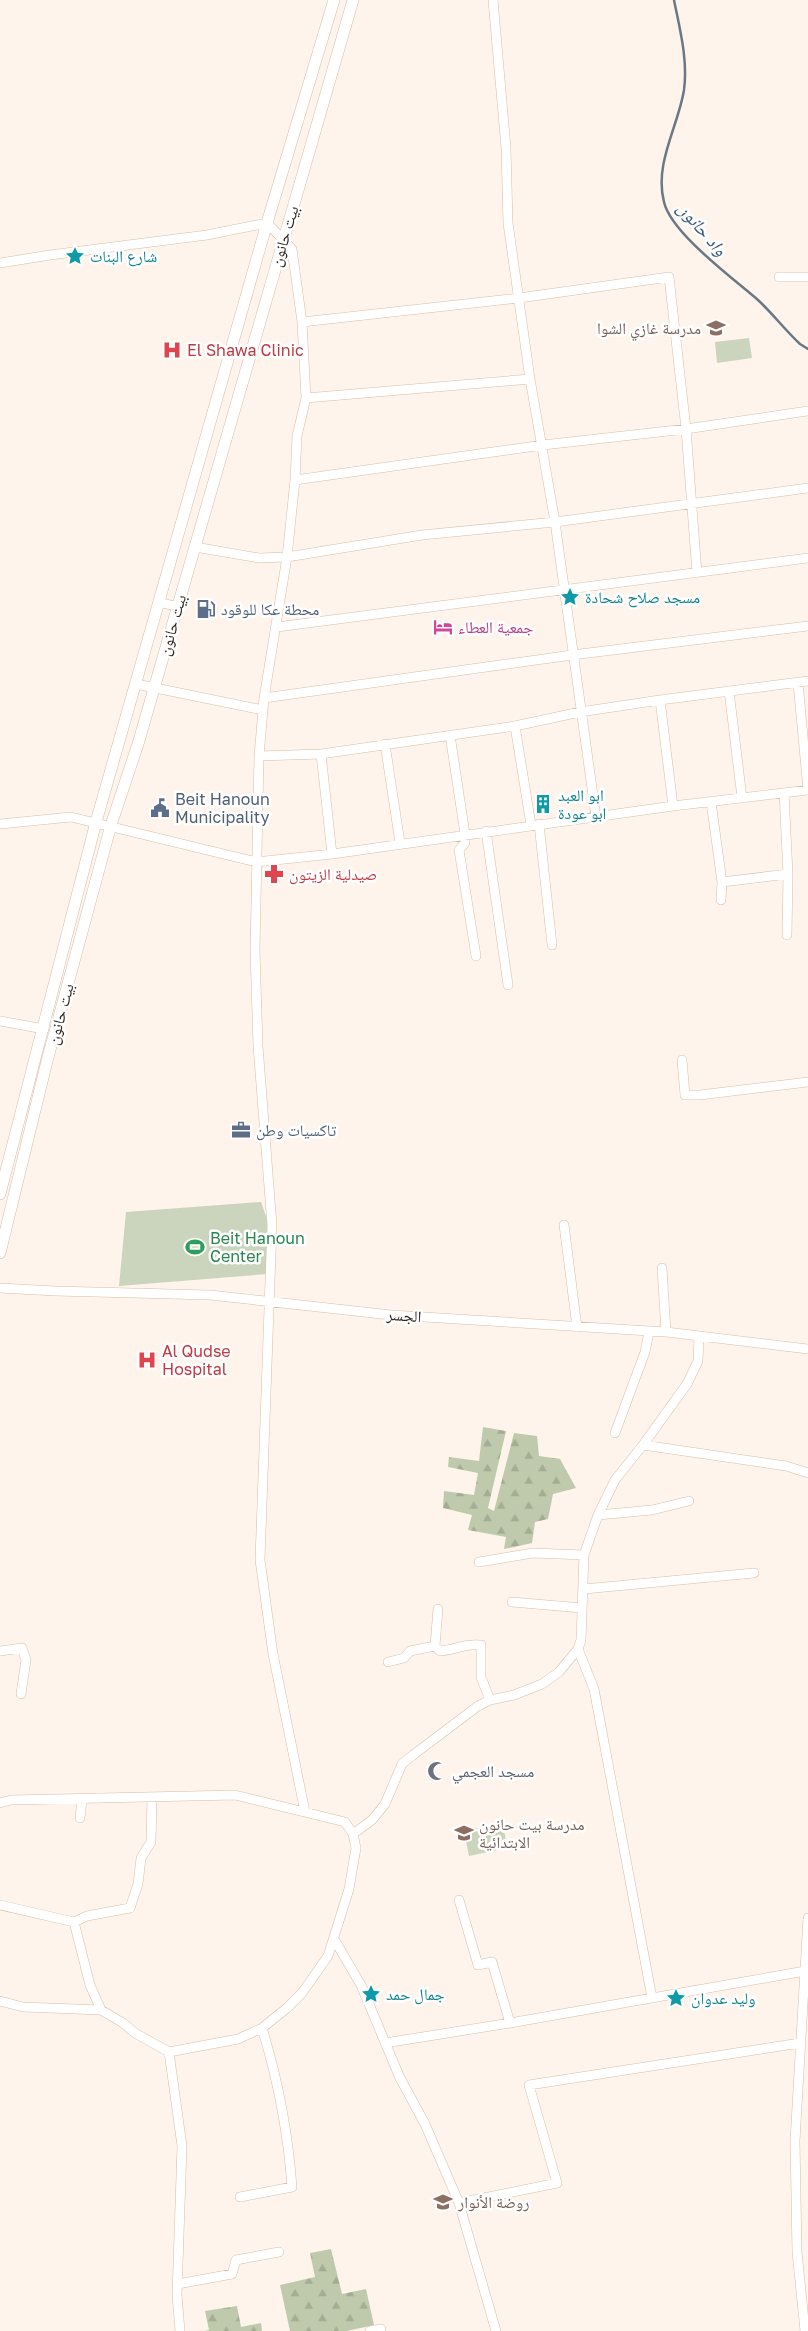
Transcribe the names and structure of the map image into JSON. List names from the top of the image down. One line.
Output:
{"streets":{"main road":["بيت حانون"],"street":["الجسر"]},"water":["واد حانون"],"places":{"place":["شارع البنات","مسجد صلاح شحادة","جمال حمد","وليد عدوان"],"school or university":["مدرسة غازي الشوا","مدرسة بيت حانون الابتدائية","روضة الأنوار"],"hospital":["El Shawa Clinic","Al Qudse Hospital"],"fuel station":["محطة عكا للوقود"],"hotel":["جمعية العطاء"],"building":["ابو العبد ابو عودة"],"public building":["Beit Hanoun Municipality"],"pharmacy":["صيدلية الزيتون"],"office":["تاكسيات وطن"],"sports":["Beit Hanoun Center"],"mosque":["مسجد العجمي"]}}
